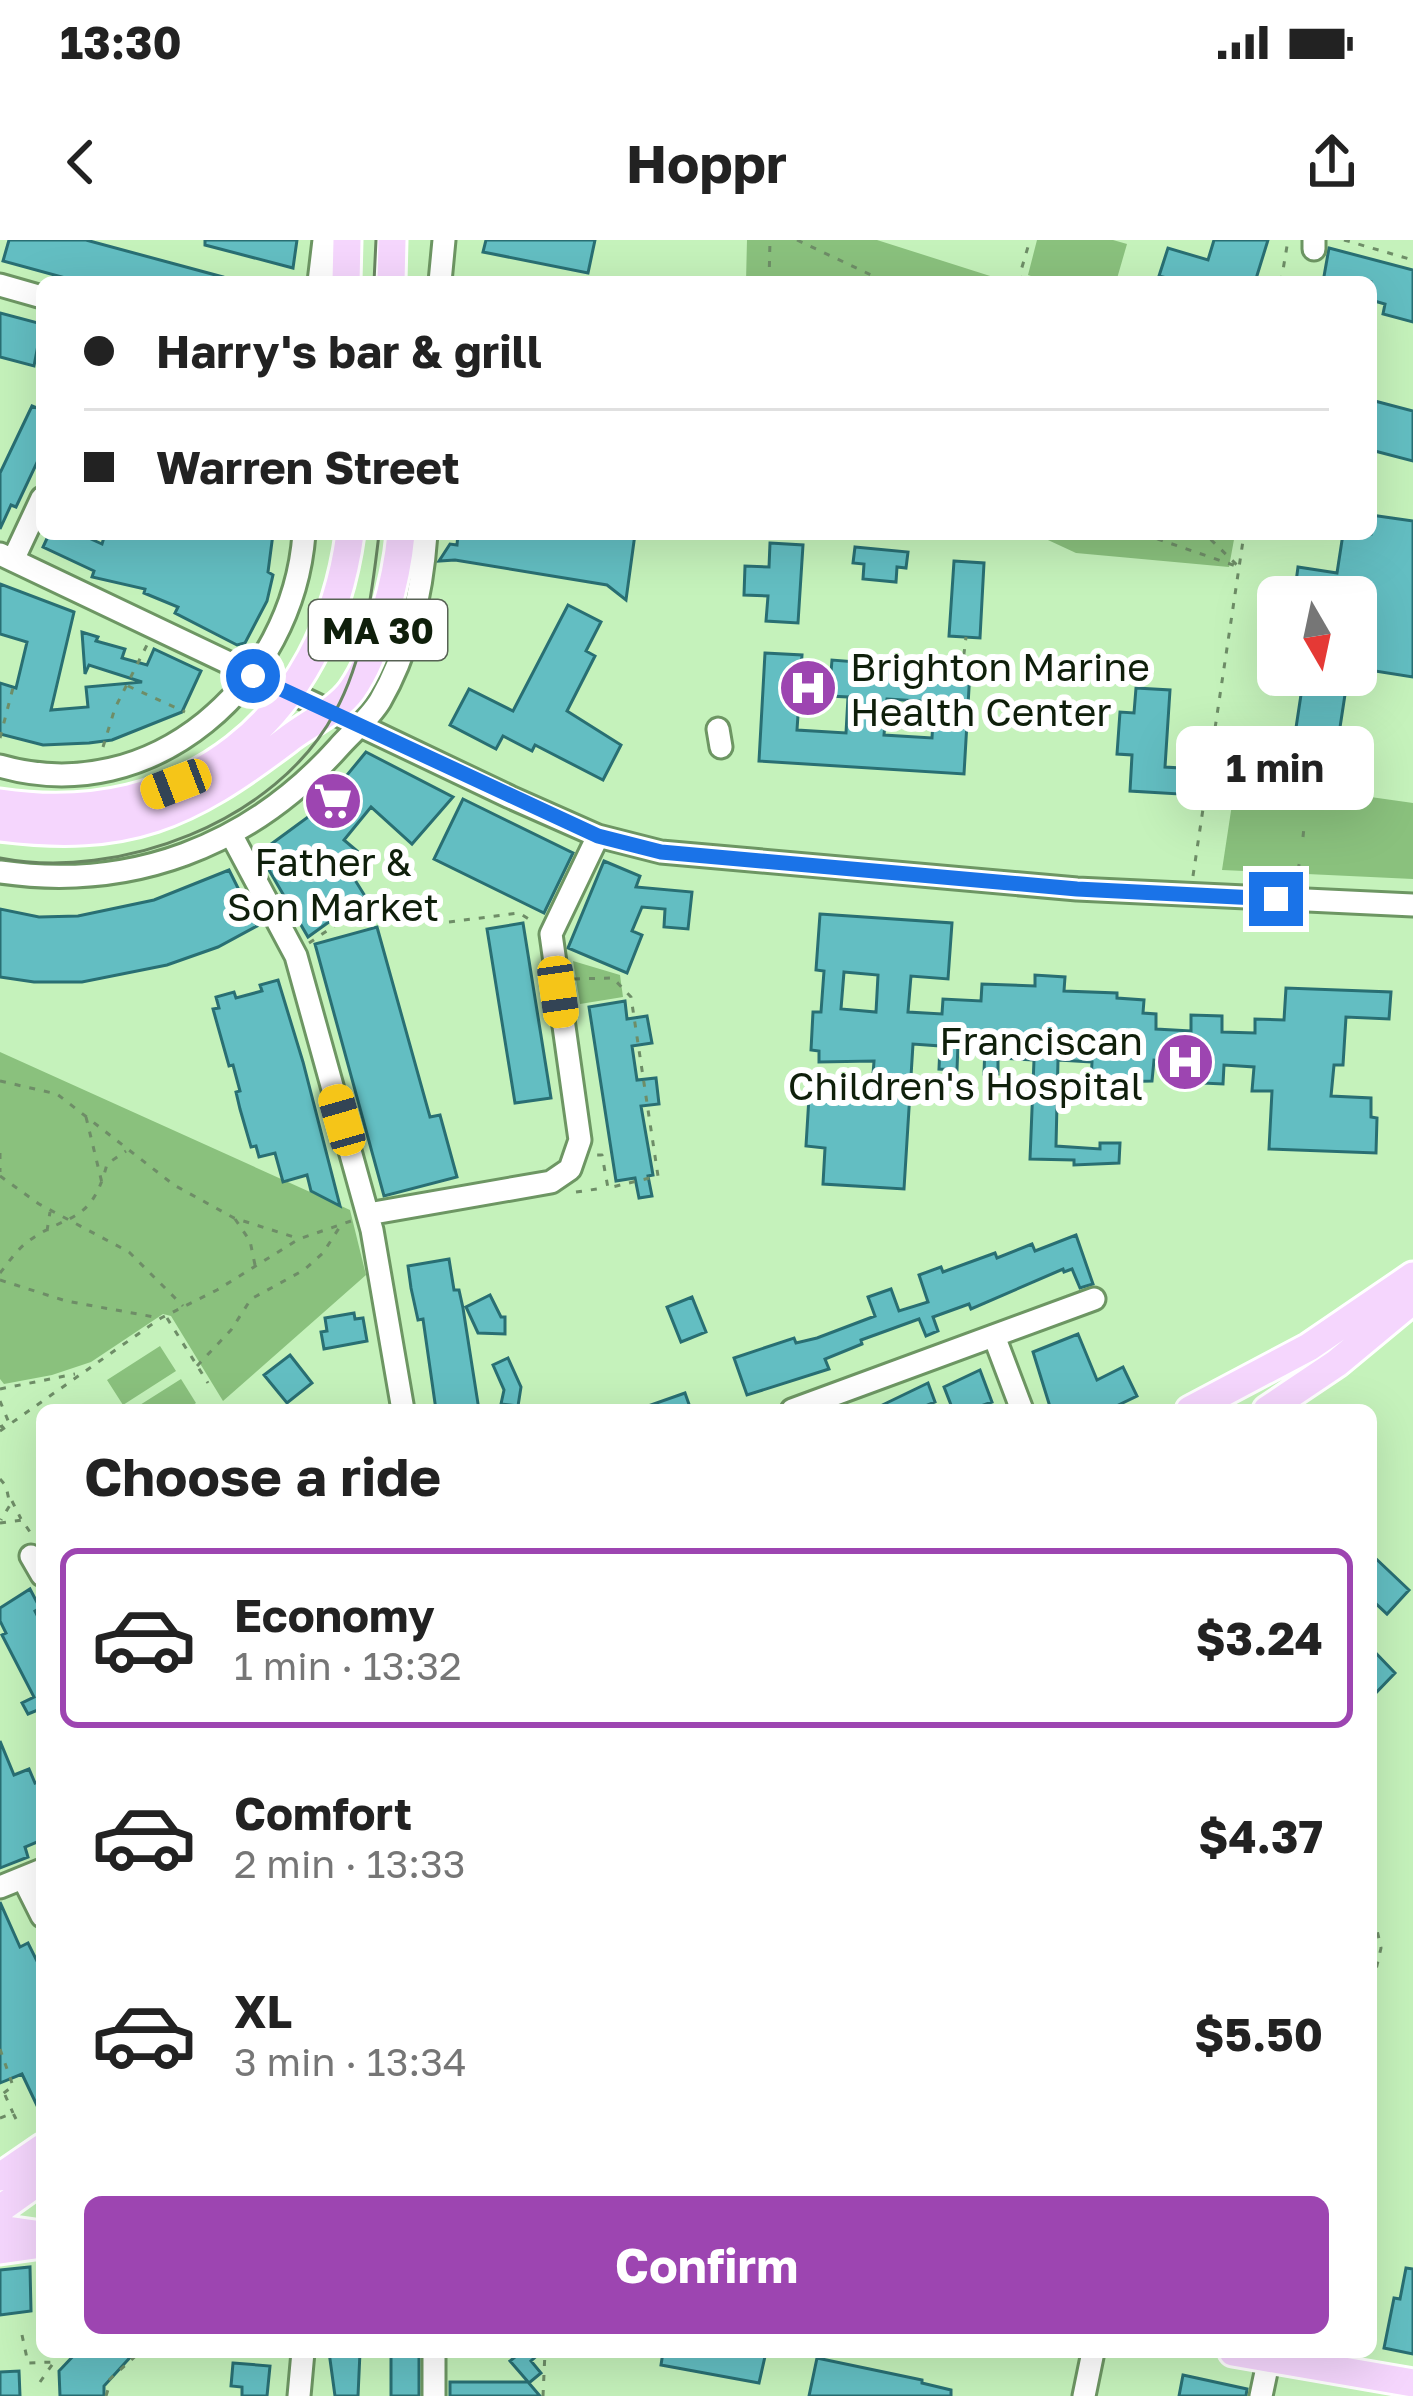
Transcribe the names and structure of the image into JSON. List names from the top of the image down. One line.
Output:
{"streets":{"main road":["MA 30"]},"places":{"hospital":["Brighton Marine Health Center","Franciscan Children's Hospital"],"supermarket":["Father & Son Market"]},"north":"bottom","page":{"status":"13:30","header":"Hoppr","banner":["Harry's bar & grill","Warren Street"],"bubble":"1 min","heading":"Choose a ride","list":[{"name":"Economy","note":"1 min · 13:32","value":"$3.24"},{"name":"Comfort","note":"2 min · 13:33","value":"$4.37"},{"name":"XL","note":"3 min · 13:34","value":"$5.50"}],"buttons":"Confirm"}}
